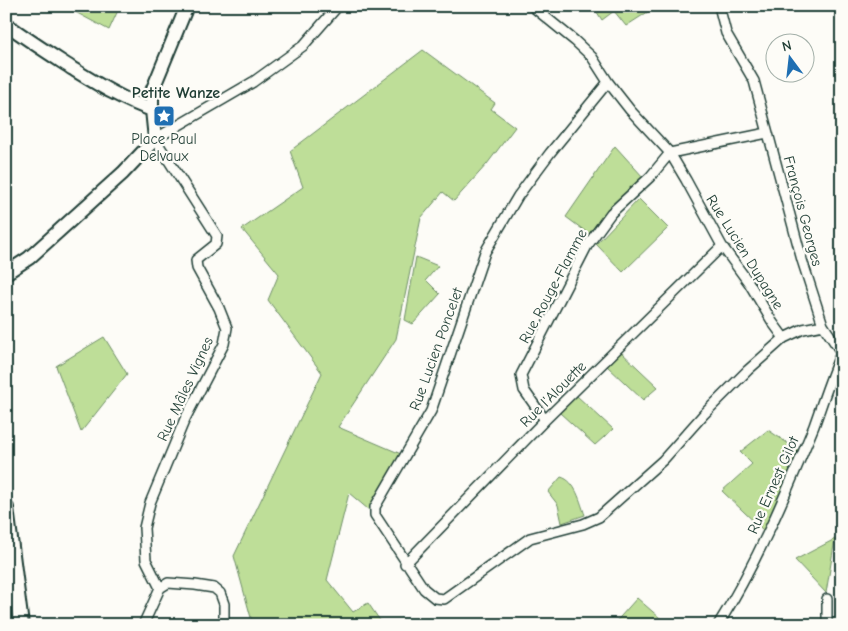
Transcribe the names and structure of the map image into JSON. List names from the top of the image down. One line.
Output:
{"streets":{"street":["François Georges","Rue Lucien Dupagne","Rue Rouge-Flamme","Rue Lucien Poncelet","Rue Mâles Vignes","Rue l'Alouette","Rue Ernest Gilot"]},"crossings":[["François Georges","Rue Lucien Poncelet"],["François Georges","Rue Ernest Gilot"],["Rue Lucien Dupagne","Rue Rouge-Flamme"],["Rue Lucien Dupagne","Rue Lucien Poncelet"],["Rue Lucien Dupagne","Rue l'Alouette"],["Rue Rouge-Flamme","Rue l'Alouette"],["Rue Lucien Poncelet","Rue l'Alouette"]],"districts":["Petite Wanze"],"places":{"place":["Place Paul Delvaux"]},"north":"top"}
